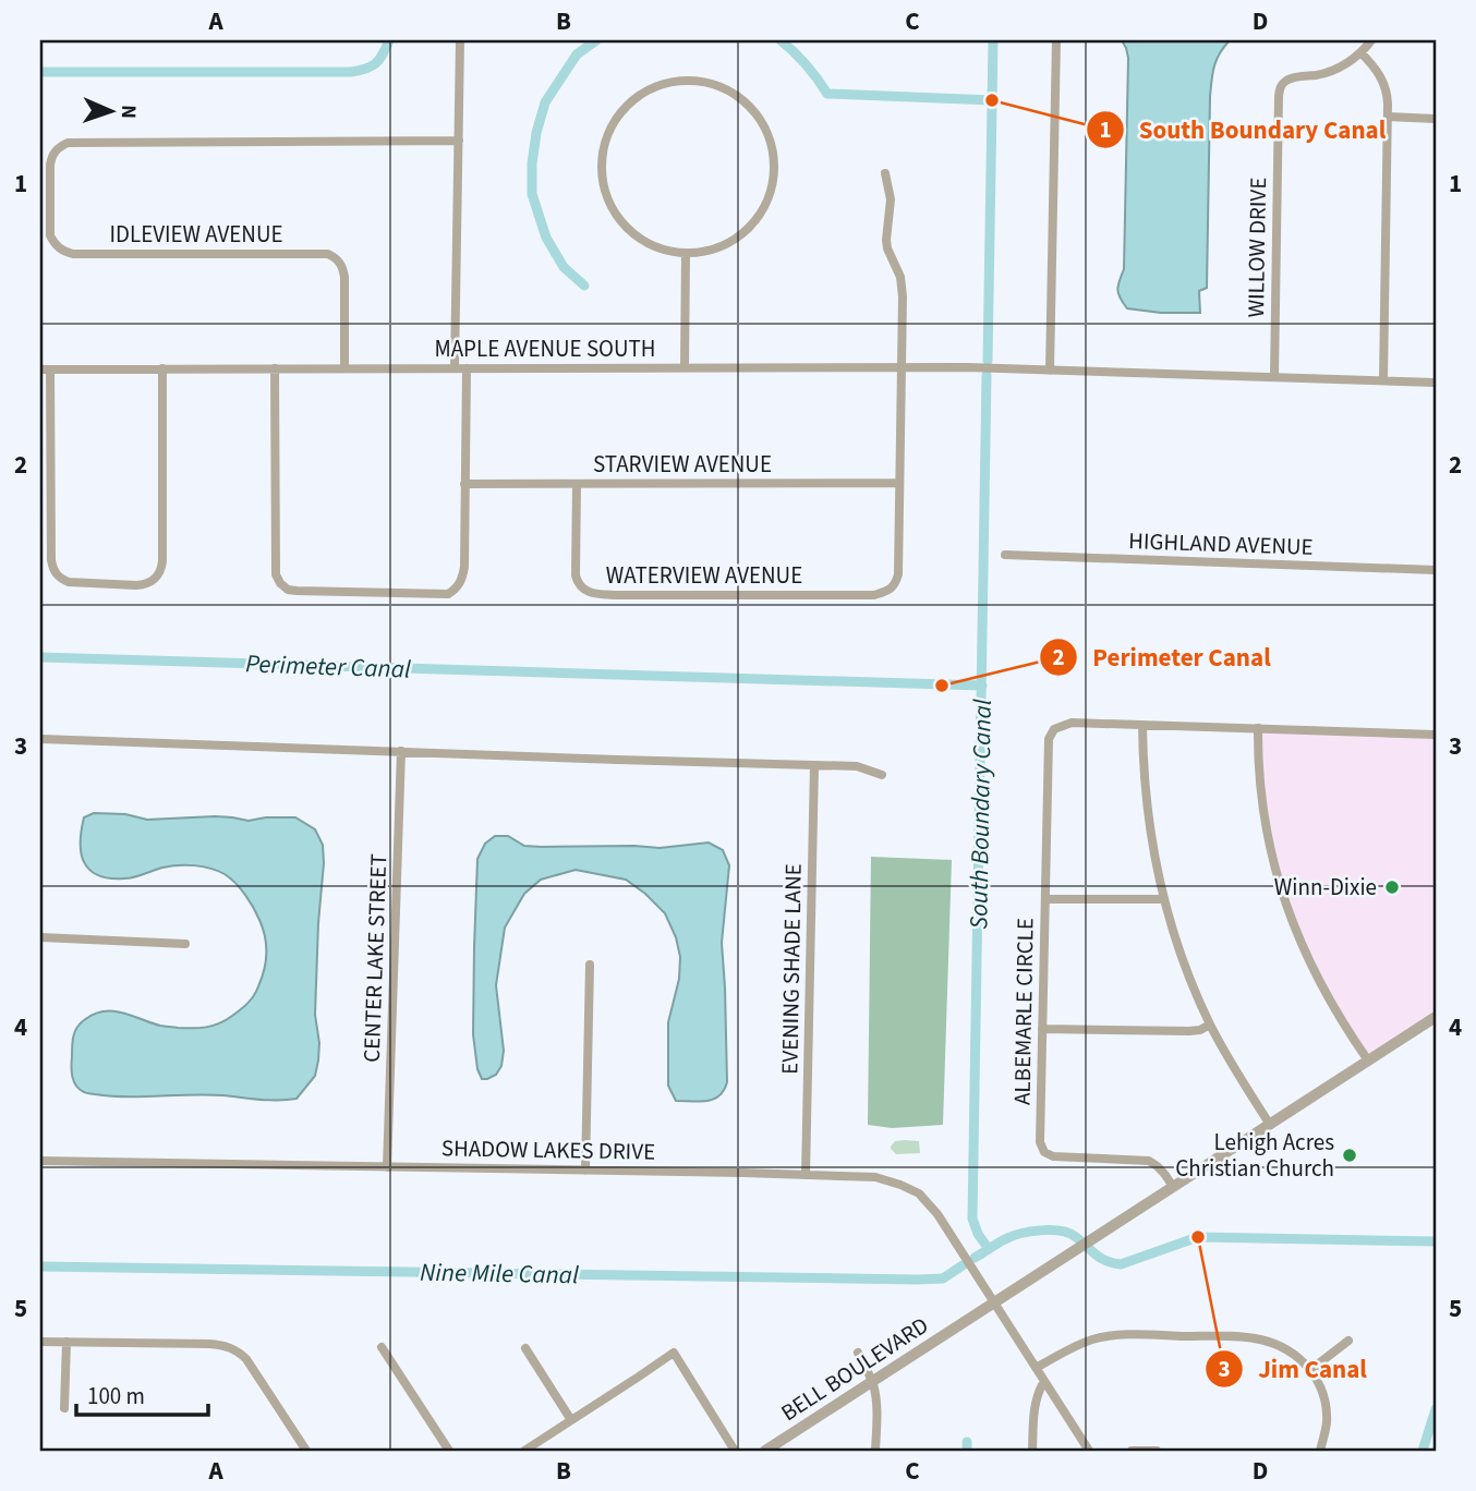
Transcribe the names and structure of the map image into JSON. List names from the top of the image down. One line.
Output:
{"streets":{"street":["IDLEVIEW AVENUE","WILLOW DRIVE","MAPLE AVENUE SOUTH","STARVIEW AVENUE","HIGHLAND AVENUE","WATERVIEW AVENUE","CENTER LAKE STREET","EVENING SHADE LANE","ALBEMARLE CIRCLE","SHADOW LAKES DRIVE","BELL BOULEVARD"]},"crossings":[["IDLEVIEW AVENUE","MAPLE AVENUE SOUTH"],["WILLOW DRIVE","MAPLE AVENUE SOUTH"],["STARVIEW AVENUE","WATERVIEW AVENUE"],["CENTER LAKE STREET","SHADOW LAKES DRIVE"],["EVENING SHADE LANE","SHADOW LAKES DRIVE"],["ALBEMARLE CIRCLE","BELL BOULEVARD"],["SHADOW LAKES DRIVE","BELL BOULEVARD"]],"water":["Perimeter Canal","South Boundary Canal","Nine Mile Canal"],"places":["South Boundary Canal","Perimeter Canal","Winn-Dixie","Lehigh Acres Christian Church","Jim Canal"],"scale_bar":"100 m","north":"right","grid":{"columns":["A","B","C","D"],"rows":["1","2","3","4","5"]}}
